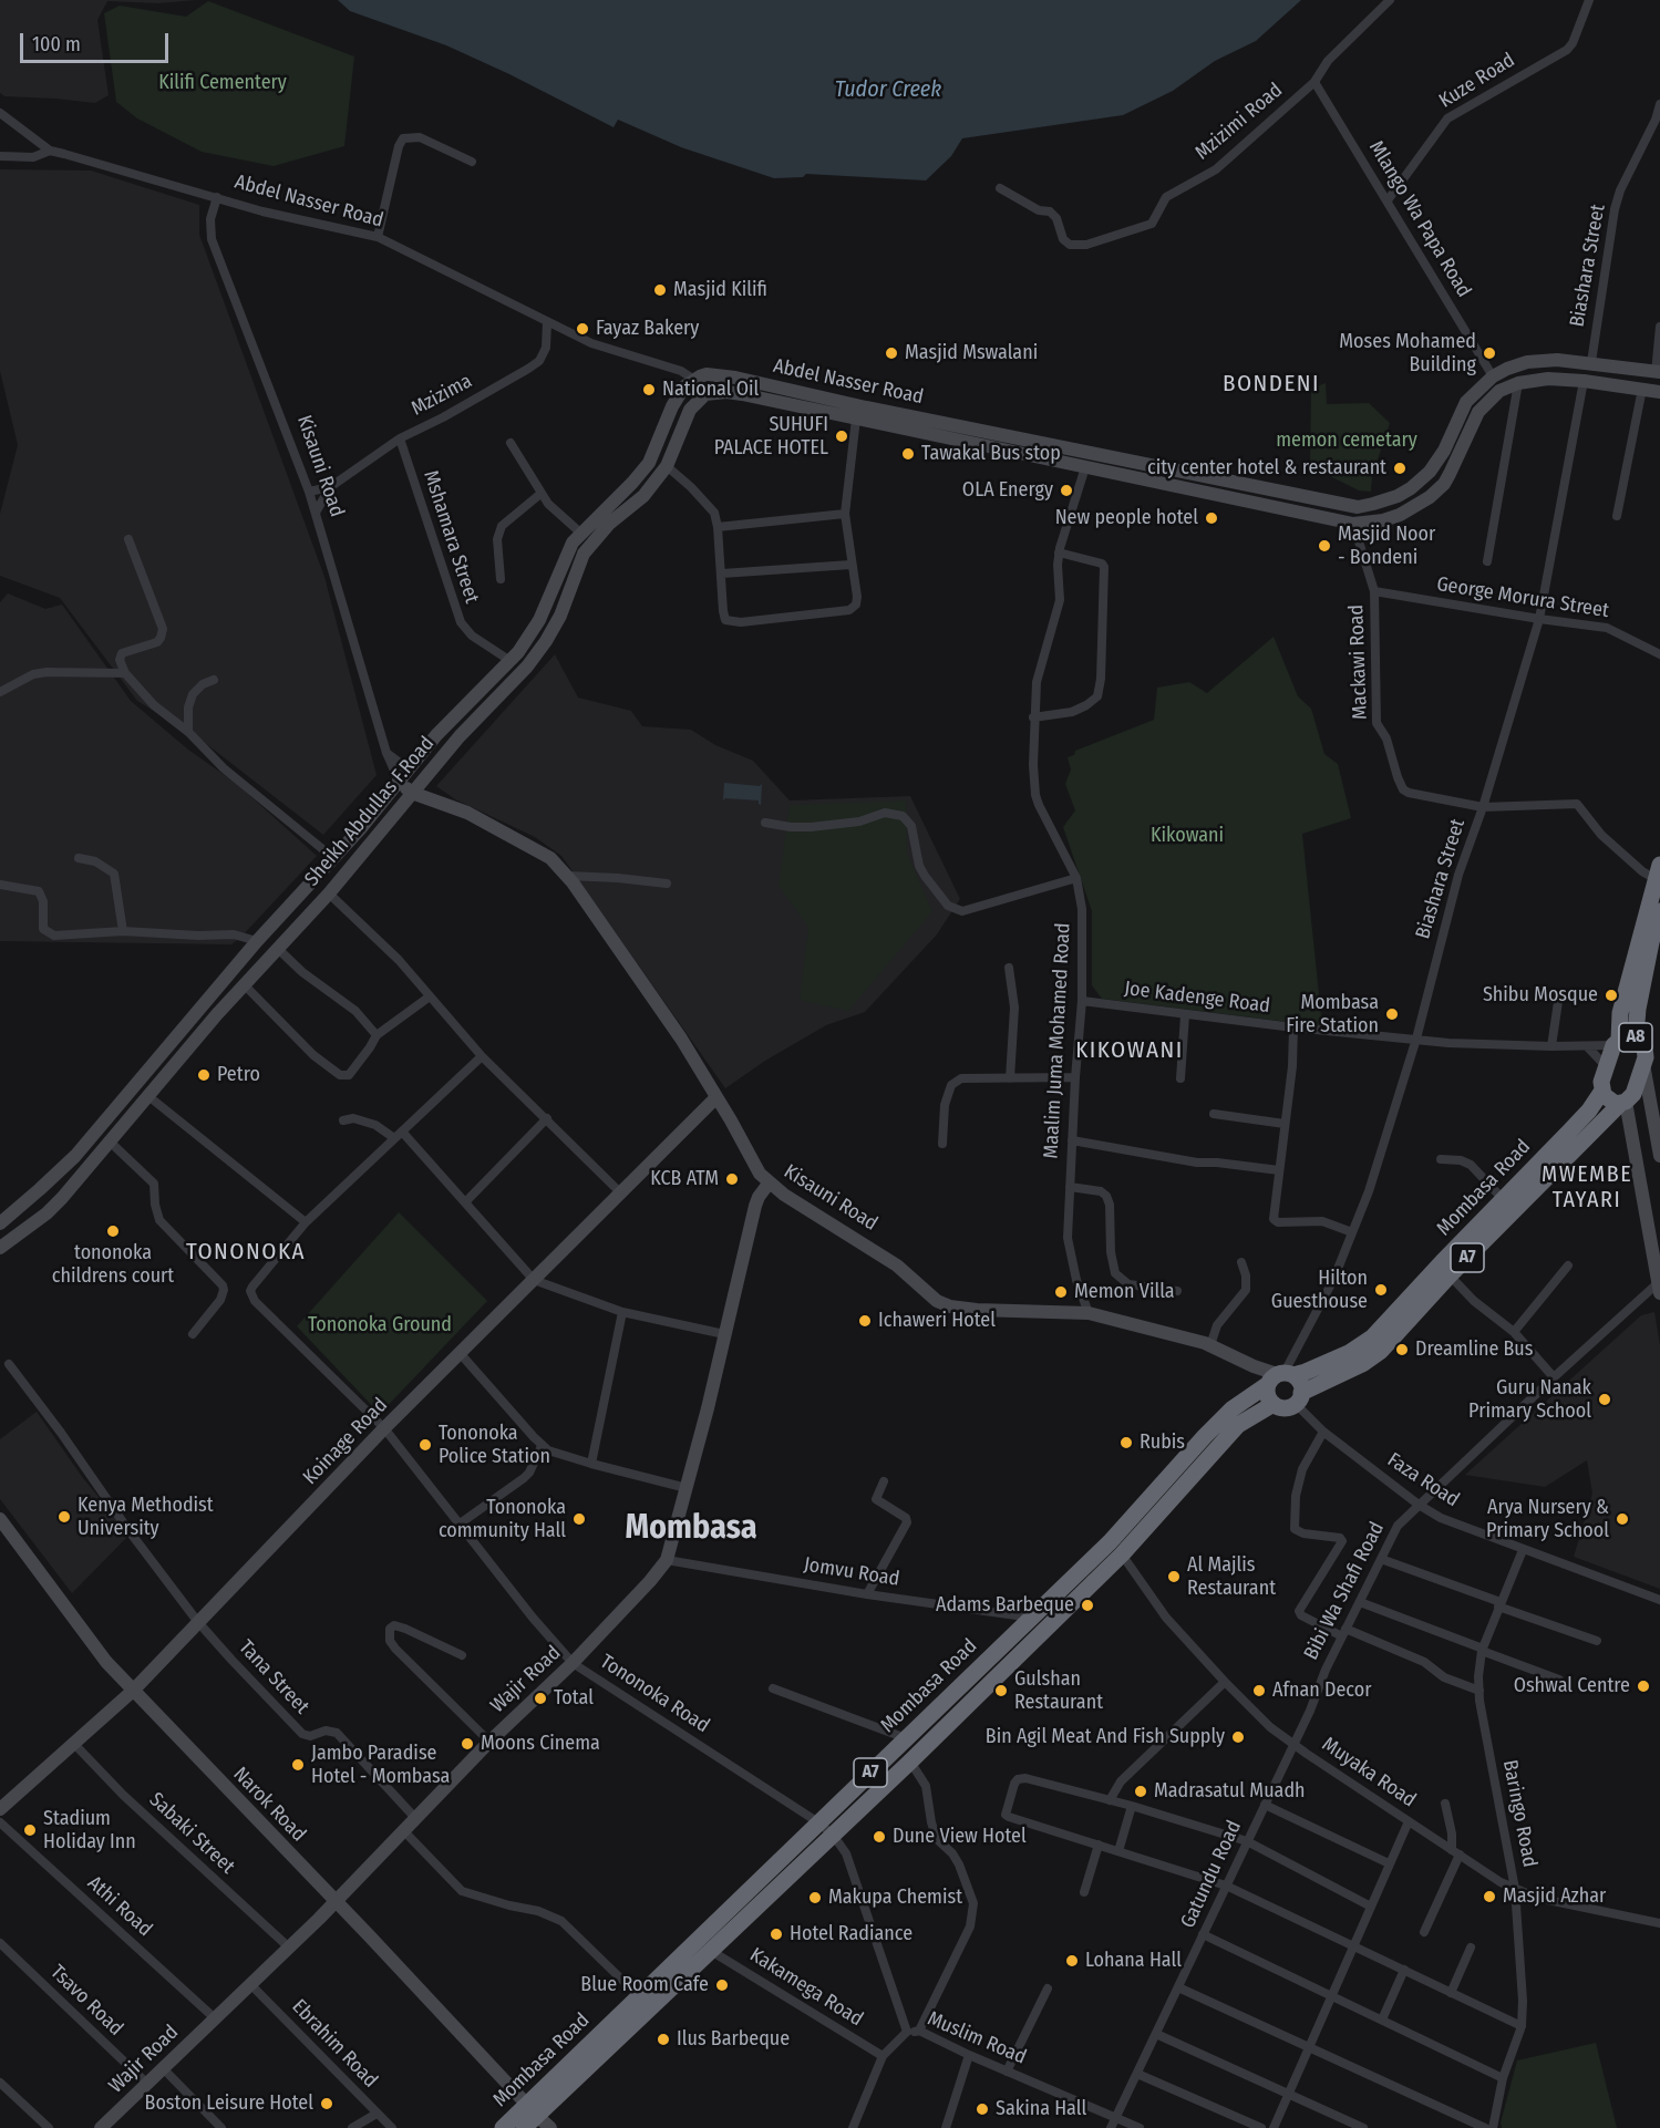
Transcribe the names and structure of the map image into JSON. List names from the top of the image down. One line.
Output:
{"streets":{"highway":["A8","Mombasa Road","A7"],"street":["Kuze Road","Mzizimi Road","Abdel Nasser Road","Mlango Wa Papa Road","Biashara Street","Mzizima","Kisauni Road","Mshamara Street","George Morura Street","Mackawi Road","Sheikh Abdullas F.Road","Joe Kadenge Road","Maalim Juma Mohamed Road","Koinage Road","Faza Road","Jomvu Road","Bibi Wa Shafi Road","Tana Street","Wajir Road","Tononoka Road","Muyaka Road","Narok Road","Baringo Road","Sabaki Street","Gatundu Road","Athi Road","Kakamega Road","Tsavo Road","Muslim Road","Ebrahim Road"]},"crossings":[["Kuze Road","Mlango Wa Papa Road"],["Mzizimi Road","Mlango Wa Papa Road"],["Abdel Nasser Road","Mlango Wa Papa Road"],["Abdel Nasser Road","Biashara Street"],["Abdel Nasser Road","Mzizima"],["Abdel Nasser Road","Kisauni Road"],["Abdel Nasser Road","Mackawi Road"],["Abdel Nasser Road","Sheikh Abdullas F.Road"],["Abdel Nasser Road","Maalim Juma Mohamed Road"],["Biashara Street","Kisauni Road"],["Biashara Street","George Morura Street"],["Biashara Street","Mackawi Road"],["Biashara Street","Joe Kadenge Road"],["Biashara Street","Mombasa Road"],["Biashara Street","A7"],["Biashara Street","Faza Road"],["Mzizima","Mshamara Street"],["Kisauni Road","Sheikh Abdullas F.Road"],["Kisauni Road","Maalim Juma Mohamed Road"],["Kisauni Road","Mombasa Road"],["Kisauni Road","A7"],["Kisauni Road","Koinage Road"],["Kisauni Road","Faza Road"],["Kisauni Road","Wajir Road"],["Mshamara Street","Sheikh Abdullas F.Road"],["George Morura Street","Mackawi Road"],["Joe Kadenge Road","A8"],["Joe Kadenge Road","Maalim Juma Mohamed Road"],["A8","Mombasa Road"],["A8","A7"],["Mombasa Road","A7"],["Mombasa Road","Faza Road"],["Mombasa Road","Jomvu Road"],["Mombasa Road","Tononoka Road"],["Mombasa Road","Muyaka Road"],["Mombasa Road","Narok Road"],["Mombasa Road","Kakamega Road"],["Mombasa Road","Muslim Road"],["A7","Faza Road"],["Koinage Road","Tana Street"],["Koinage Road","Tononoka Road"],["Koinage Road","Narok Road"],["Koinage Road","Sabaki Street"],["Faza Road","Bibi Wa Shafi Road"],["Faza Road","Baringo Road"],["Jomvu Road","Wajir Road"],["Bibi Wa Shafi Road","Muyaka Road"],["Bibi Wa Shafi Road","Gatundu Road"],["Tana Street","Wajir Road"],["Wajir Road","Tononoka Road"],["Wajir Road","Narok Road"],["Wajir Road","Sabaki Street"],["Wajir Road","Athi Road"],["Wajir Road","Tsavo Road"],["Wajir Road","Ebrahim Road"],["Muyaka Road","Baringo Road"],["Muyaka Road","Gatundu Road"],["Gatundu Road","Muslim Road"]],"districts":["BONDENI","KIKOWANI","MWEMBE TAYARI","TONONOKA","Mombasa"],"water":["Tudor Creek"],"parks":["Kilifi Cementery","memon cemetary","Kikowani","Tononoka Ground"],"places":["Masjid Kilifi","Fayaz Bakery","Masjid Mswalani","Moses Mohamed Building","National Oil","SUHUFI PALACE HOTEL","Tawakal Bus stop","city center hotel & restaurant","OLA Energy","New people hotel","Masjid Noor - Bondeni","Shibu Mosque","Mombasa Fire Station","Petro","KCB ATM","tononoka childrens court","Hilton Guesthouse","Memon Villa","Ichaweri Hotel","Dreamline Bus","Guru Nanak Primary School","Rubis","Tononoka Police Station","Kenya Methodist University","Tononoka community Hall","Arya Nursery & Primary School","Al Majlis Restaurant","Adams Barbeque","Oshwal Centre","Gulshan Restaurant","Afnan Decor","Total","Bin Agil Meat And Fish Supply","Moons Cinema","Jambo Paradise Hotel - Mombasa","Madrasatul Muadh","Stadium Holiday Inn","Dune View Hotel","Masjid Azhar","Makupa Chemist","Hotel Radiance","Lohana Hall","Blue Room Cafe","Ilus Barbeque","Boston Leisure Hotel","Sakina Hall"],"scale_bar":"100 m"}
